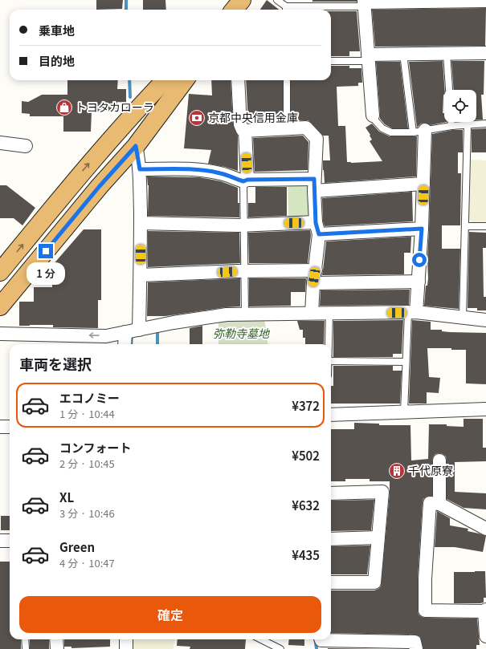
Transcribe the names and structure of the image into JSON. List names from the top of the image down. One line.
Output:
{"parks":["弥勒寺墓地"],"places":{"shop":["トヨタカローラ"],"bank":["京都中央信用金庫"],"building":["千代原寮"]},"page":{"banner":["乗車地","目的地"],"bubble":"1 分","heading":"車両を選択","list":[{"name":"エコノミー","note":"1 分 · 10:44","value":"¥372"},{"name":"コンフォート","note":"2 分 · 10:45","value":"¥502"},{"name":"XL","note":"3 分 · 10:46","value":"¥632"},{"name":"Green","note":"4 分 · 10:47","value":"¥435"}],"buttons":"確定"}}
